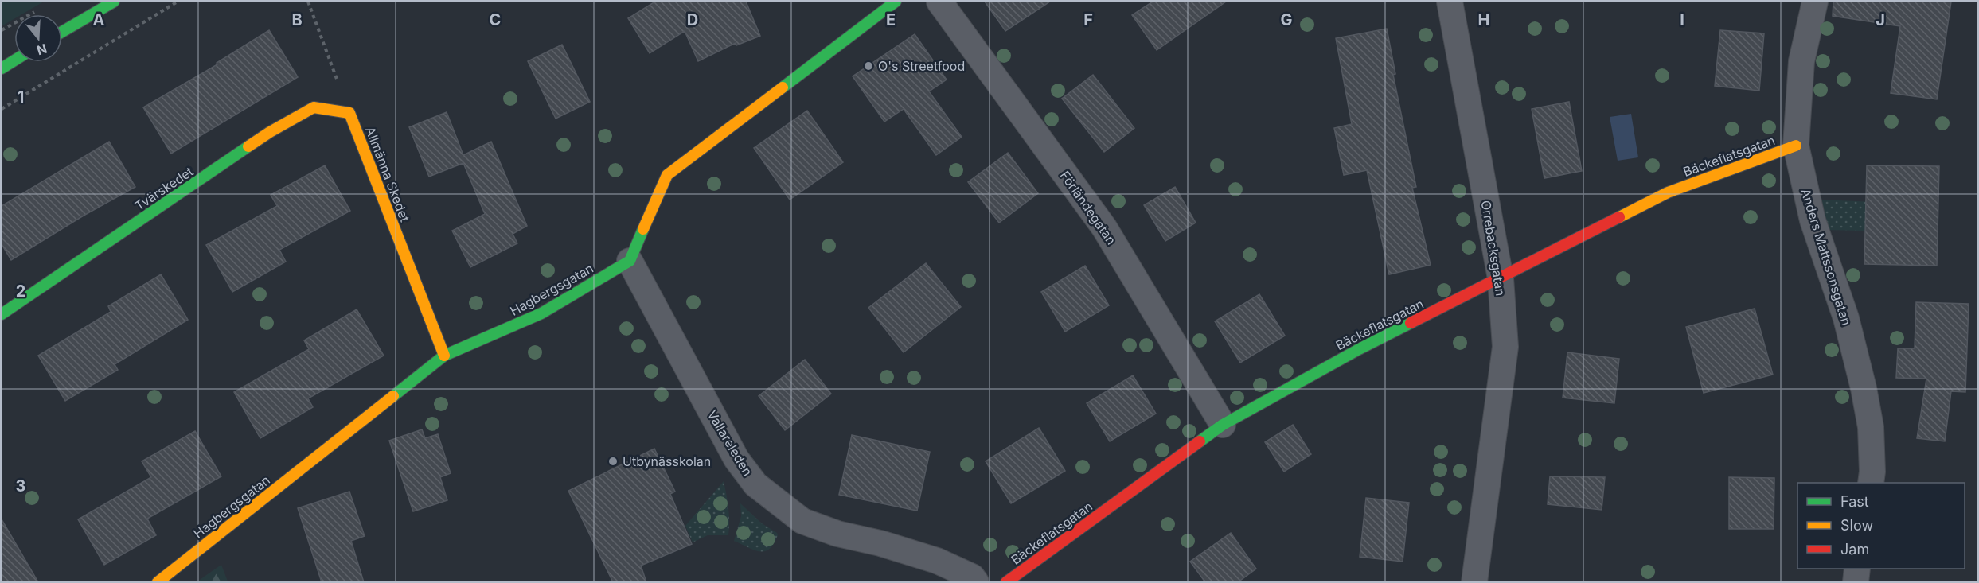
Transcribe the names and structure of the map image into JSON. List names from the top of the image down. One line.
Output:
{"streets":{"street":["Bäckeflatsgatan","Allmänna Skedet","Tvärskedet","Förländegatan","Orrebacksgatan","Anders Mattssonsgatan","Hagbergsgatan","Vallareleden"]},"crossings":[["Bäckeflatsgatan","Förländegatan"],["Bäckeflatsgatan","Orrebacksgatan"],["Bäckeflatsgatan","Anders Mattssonsgatan"],["Allmänna Skedet","Tvärskedet"],["Allmänna Skedet","Hagbergsgatan"],["Hagbergsgatan","Vallareleden"]],"places":["O's Streetfood","Utbynässkolan"],"legend":["Fast","Slow","Jam"],"north":"bottom","grid":{"columns":["A","B","C","D","E","F","G","H","I","J"],"rows":["1","2","3"]}}
